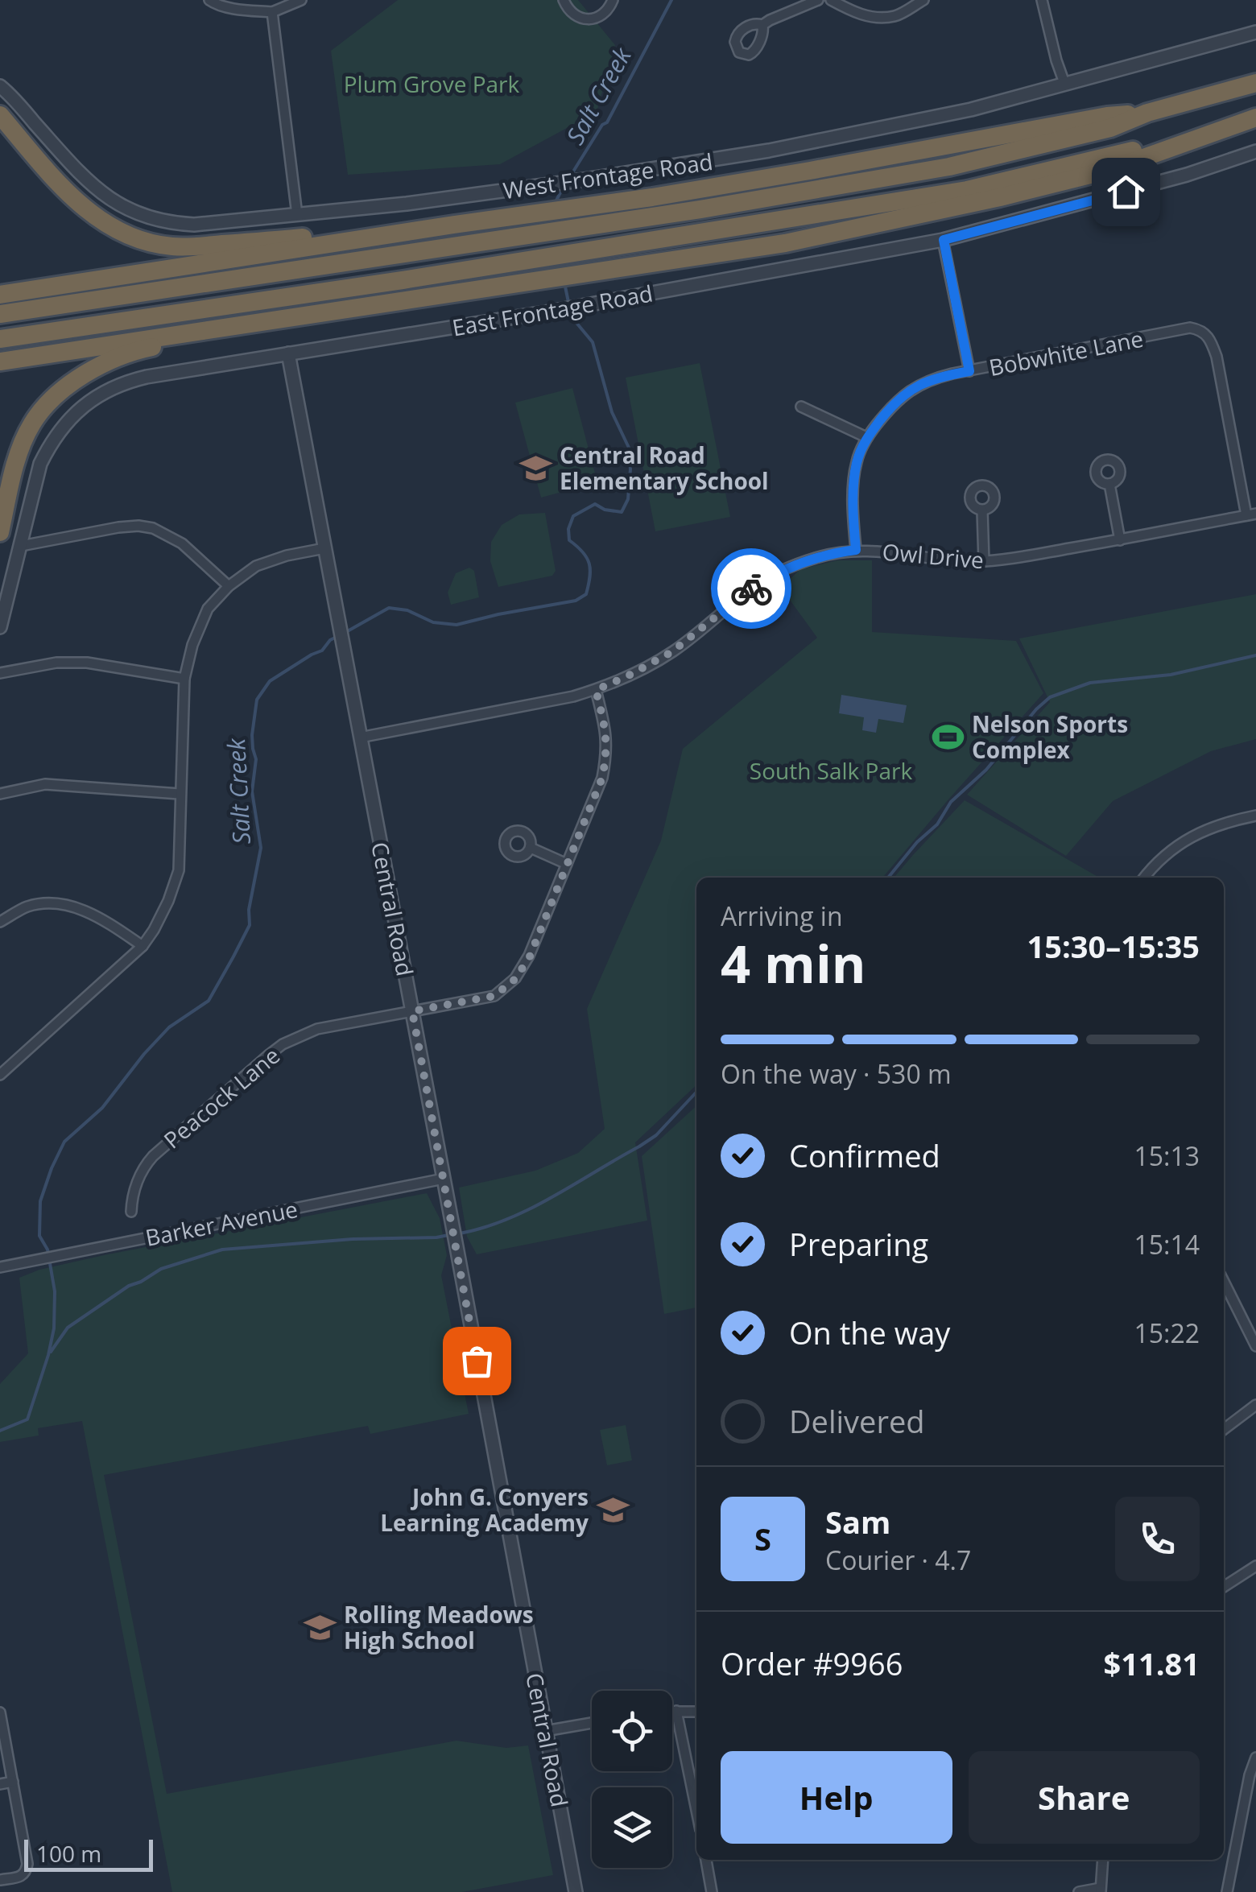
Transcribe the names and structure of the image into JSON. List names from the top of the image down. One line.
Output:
{"streets":{"street":["West Frontage Road","East Frontage Road","Bobwhite Lane","Owl Drive","Central Road","Peacock Lane","Barker Avenue"]},"crossings":[["East Frontage Road","Central Road"],["Bobwhite Lane","Owl Drive"],["Owl Drive","Central Road"],["Owl Drive","Peacock Lane"],["Central Road","Peacock Lane"],["Central Road","Barker Avenue"]],"water":["Salt Creek"],"parks":["Plum Grove Park","South Salk Park"],"places":{"school or university":["Central Road Elementary School","John G. Conyers Learning Academy","Rolling Meadows High School"],"sports":["Nelson Sports Complex"]},"scale_bar":"100 m","page":{"heading":["4 min","Arriving in","15:30–15:35"],"panel":["Sam","Courier · 4.7","Order #9966","$11.81"],"bar":"On the way · 530 m","list":[["Confirmed","15:13"],["Preparing","15:14"],["On the way","15:22"],"Delivered"],"round":"S","buttons":["Help","Share"],"scale":"100 m"}}
